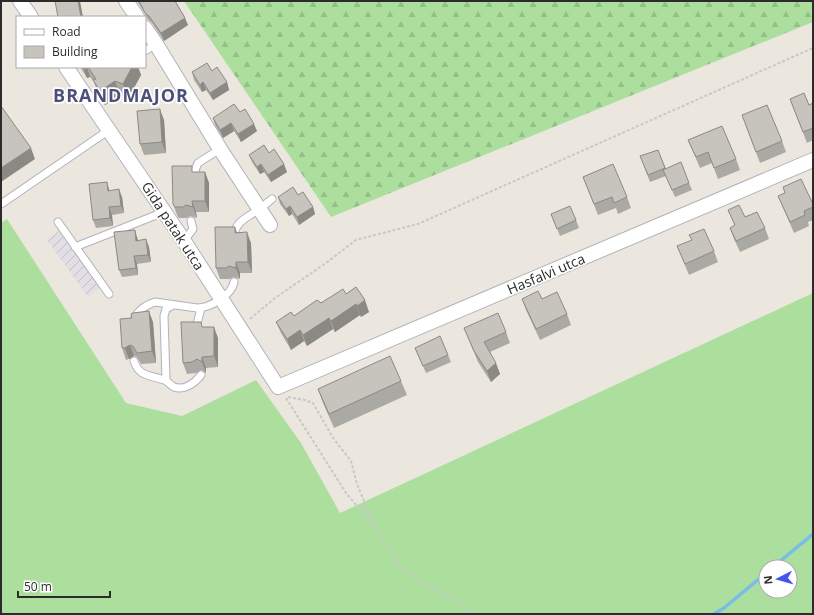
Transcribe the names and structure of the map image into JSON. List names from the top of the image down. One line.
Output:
{"streets":{"street":["Gida patak utca","Hasfalvi utca"]},"crossings":[["Gida patak utca","Hasfalvi utca"]],"districts":["BRANDMAJOR"],"legend":["Road","Building"],"scale_bar":"50 m","north":"left"}
